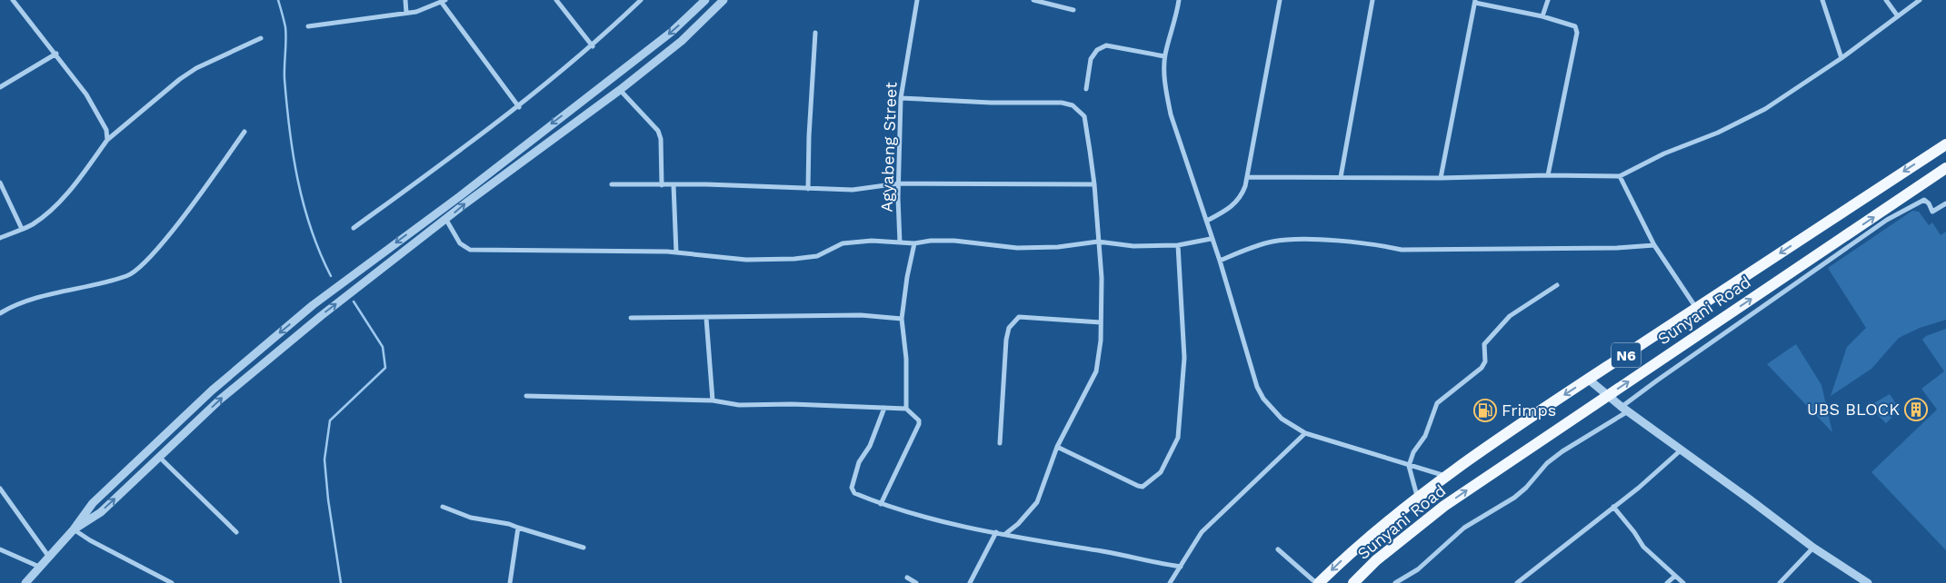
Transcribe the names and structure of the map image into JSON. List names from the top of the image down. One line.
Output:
{"streets":{"main road":["Sunyani Road","N6"],"street":["Agyabeng Street"]},"places":{"building":["UBS BLOCK"],"fuel station":["Frimps"]}}
